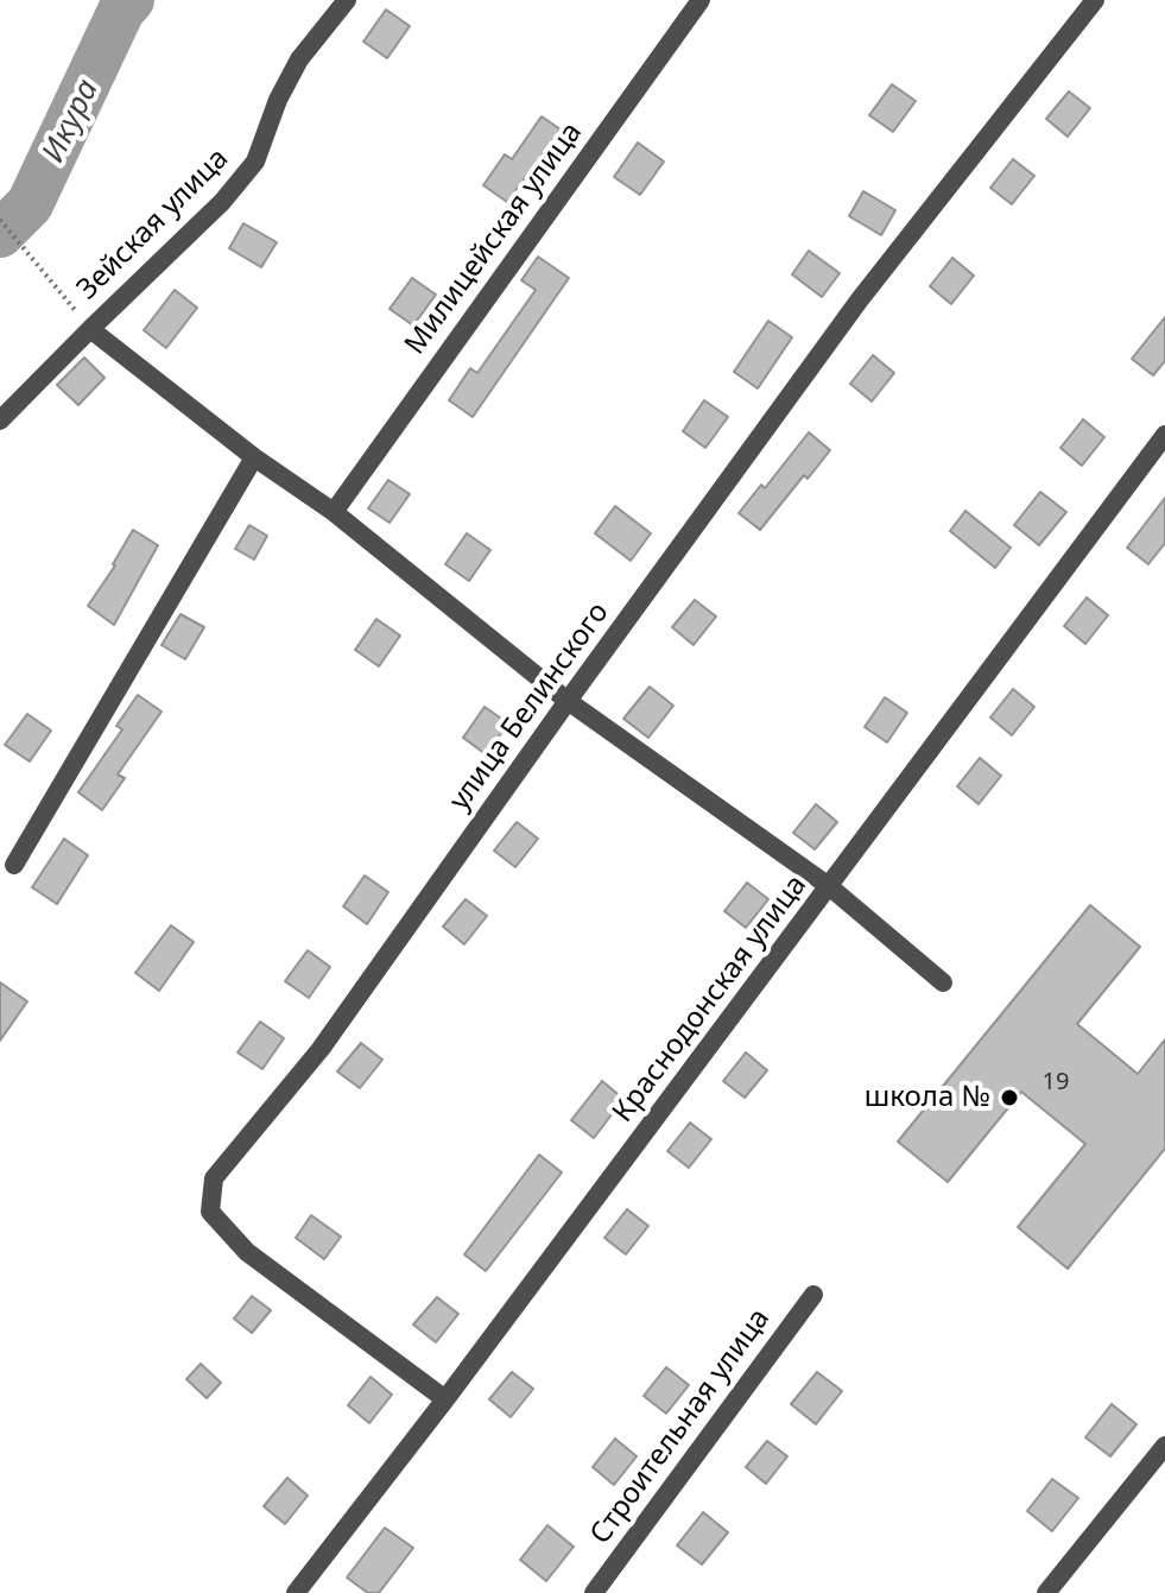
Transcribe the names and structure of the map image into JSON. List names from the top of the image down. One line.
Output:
{"streets":{"street":["Зейская улица","Милицейская улица","улица Белинского","Краснодонская улица","Строительная улица"]},"crossings":[["улица Белинского","Краснодонская улица"]],"water":["Икура"],"places":["школа №"],"house_numbers":["19"]}
